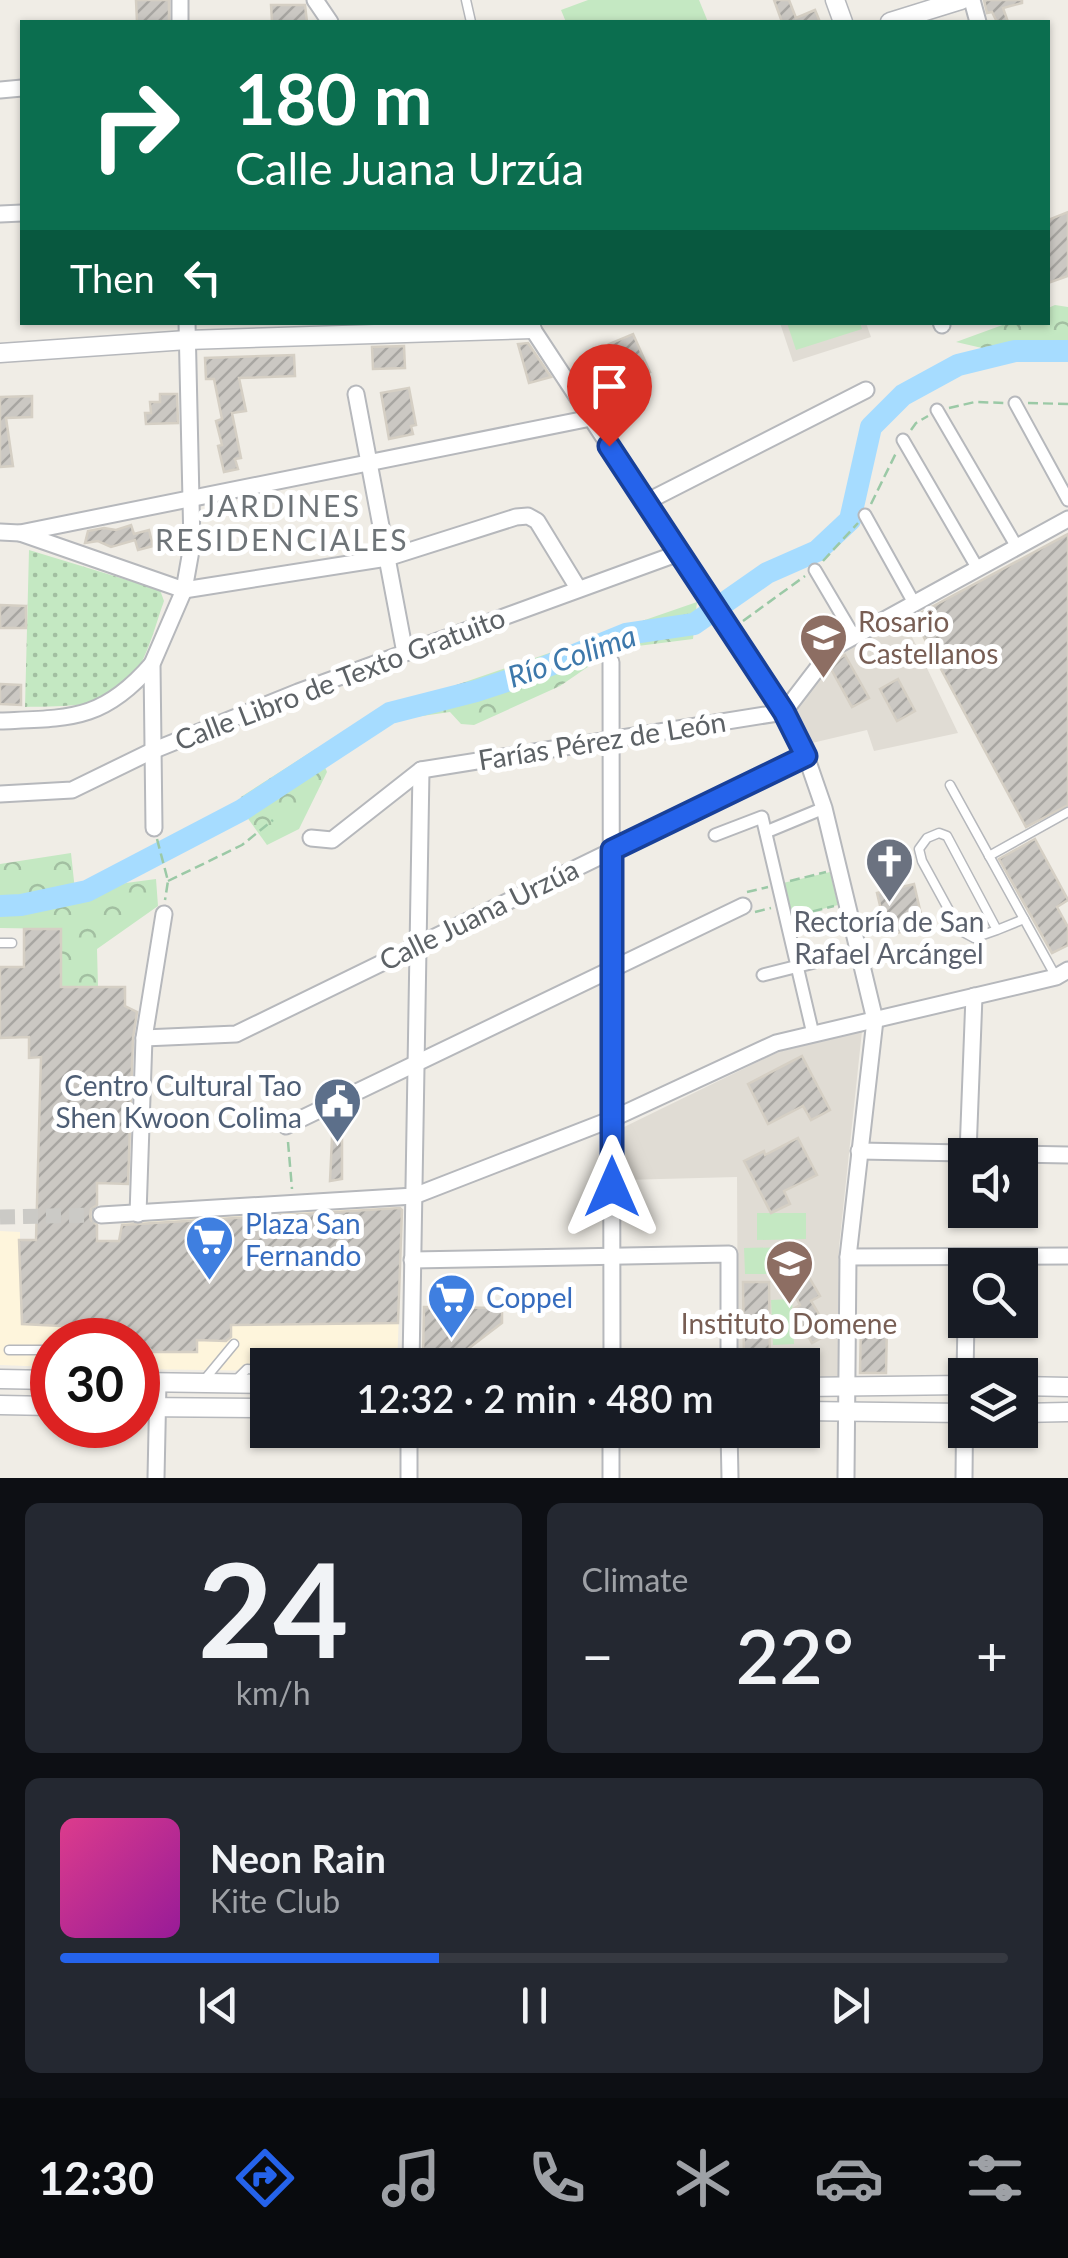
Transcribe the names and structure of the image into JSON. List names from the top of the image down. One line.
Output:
{"streets":{"street":["Calle Libro de Texto Gratuito","Farías Pérez de León","Calle Juana Urzúa"]},"districts":["JARDINES RESIDENCIALES"],"water":["Río Colima"],"places":{"school or university":["Rosario Castellanos","Instituto Domene"],"church":["Rectoría de San Rafael Arcángel"],"public building":["Centro Cultural Tao Shen Kwoon Colima"],"supermarket":["Plaza San Fernando","Coppel"]},"page":{"turn":["180 m","Calle Juana Urzúa"],"then":"Then","limit":"30","trip":"12:32 · 2 min · 480 m","tile":[["24","km/h"],"Climate"],"heat":["−","22°","+"],"song":["Neon Rain","Kite Club"],"tabs":"12:30"}}
